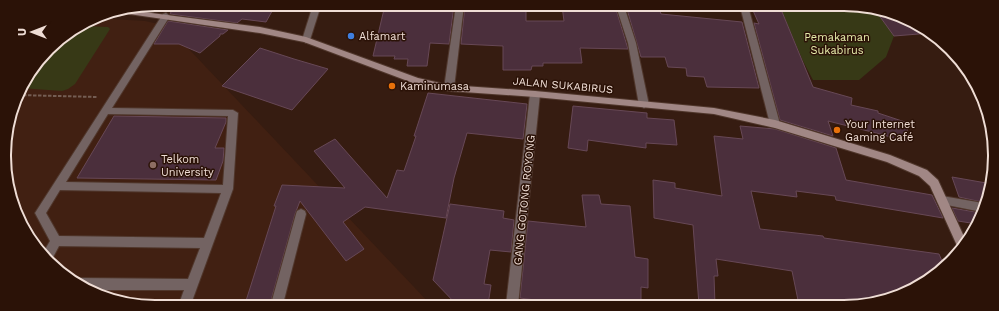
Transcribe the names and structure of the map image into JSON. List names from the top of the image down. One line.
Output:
{"streets":{"street":["JALAN SUKABIRUS","GANG GOTONG ROYONG"]},"crossings":[["JALAN SUKABIRUS","GANG GOTONG ROYONG"]],"parks":["Pemakaman Sukabirus"],"places":["Alfamart","Kaminumasa","Your Internet Gaming Café","Telkom University"],"north":"left"}
